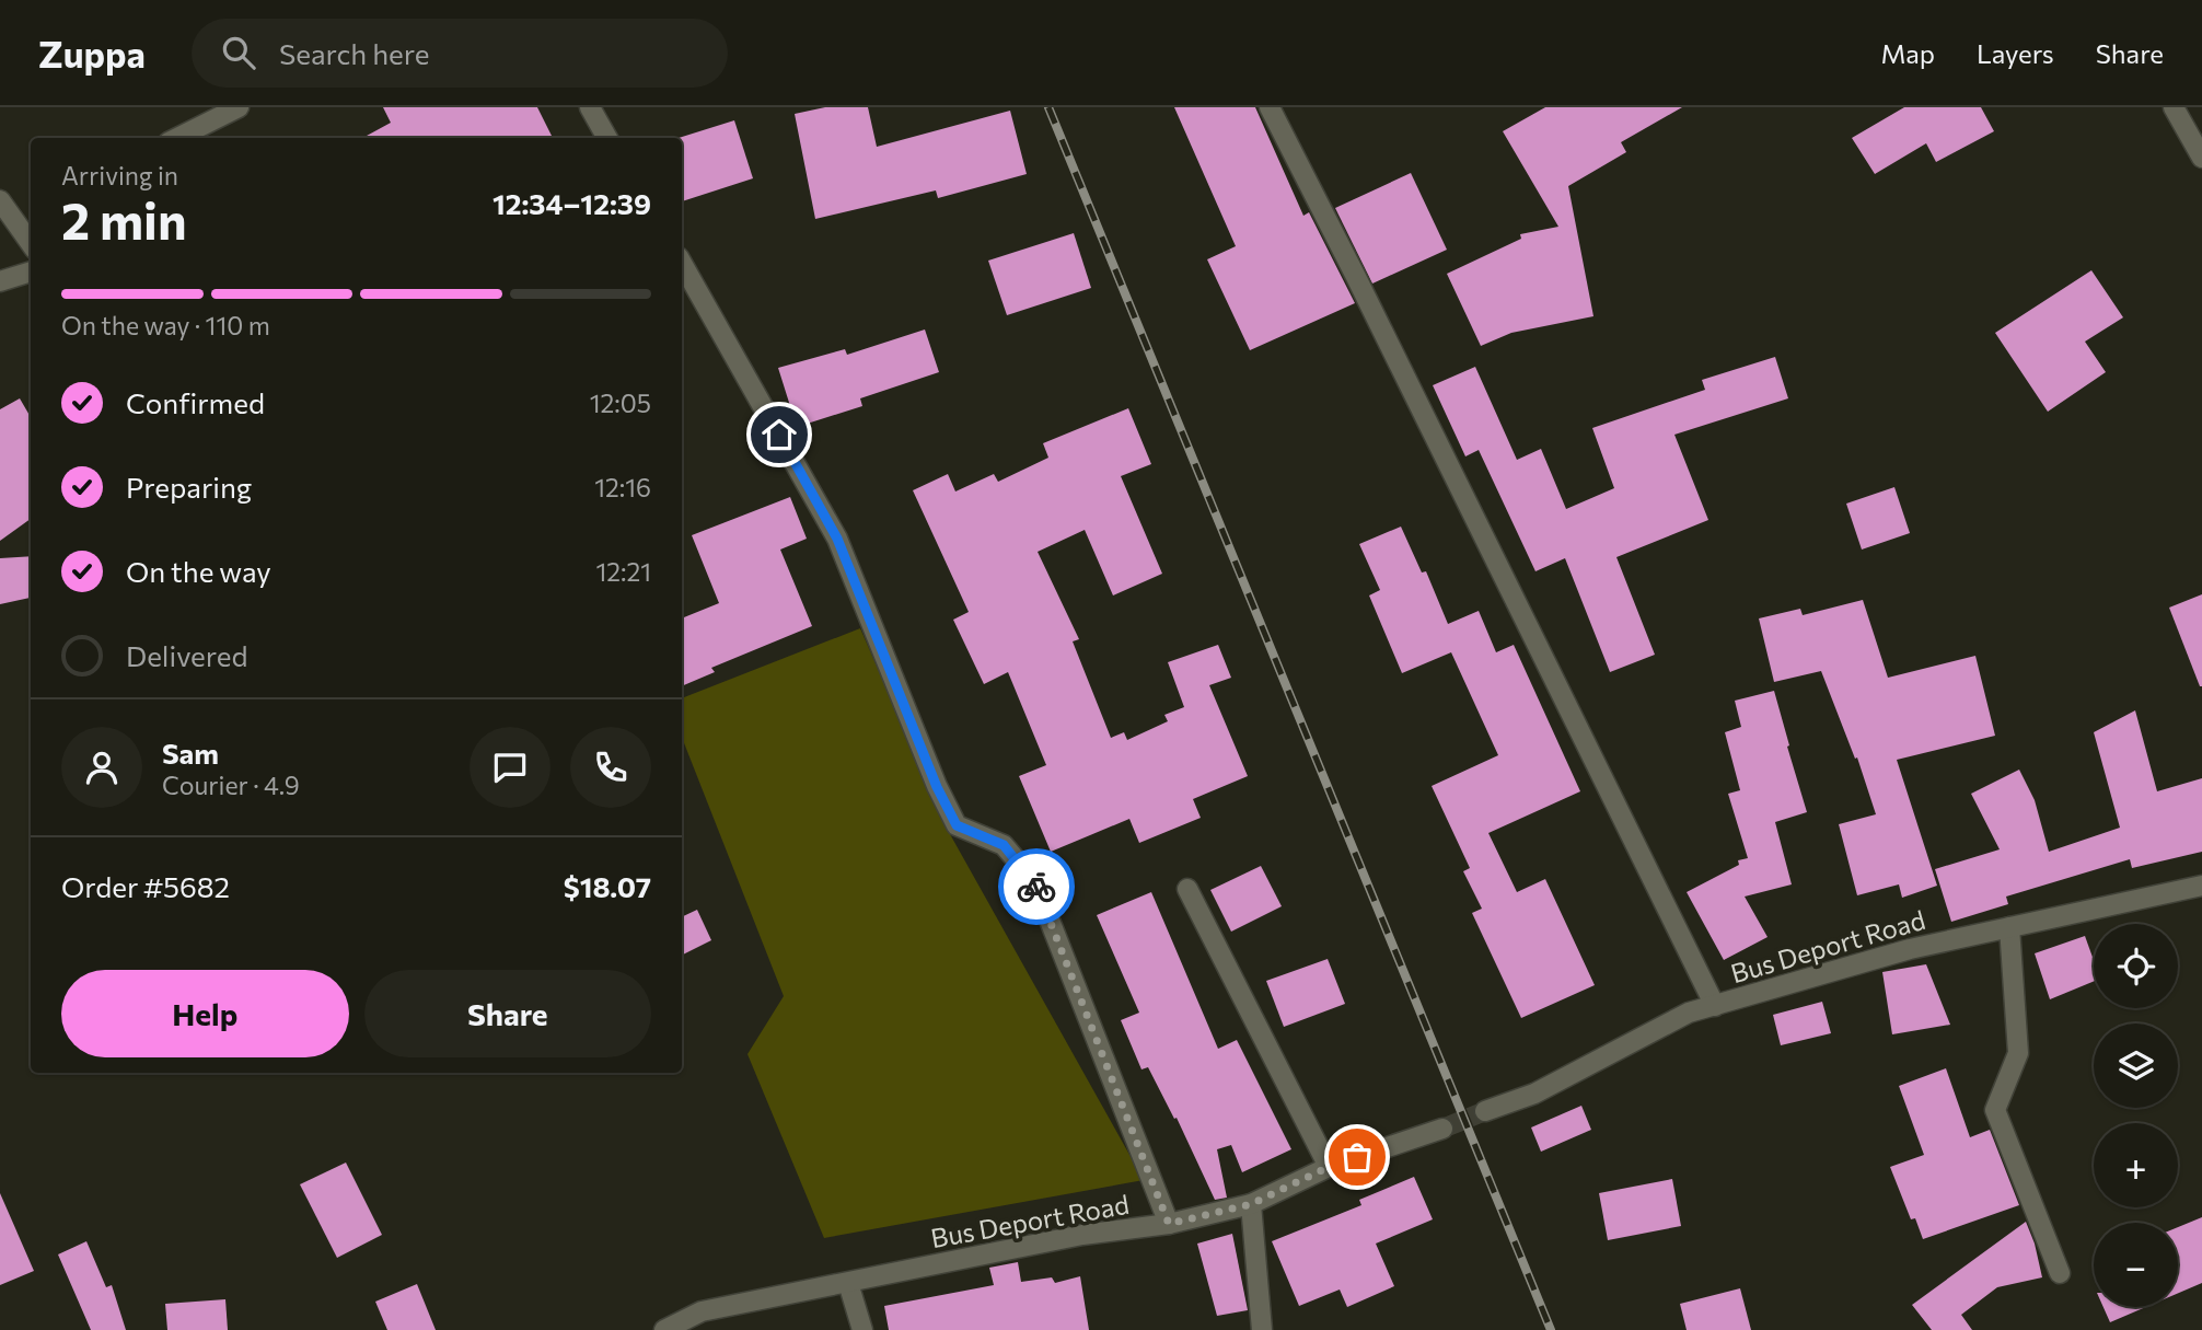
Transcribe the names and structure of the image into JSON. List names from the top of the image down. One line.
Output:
{"streets":{"street":["Bus Deport Road"]},"page":{"header":"Zuppa","search":"Search here","nav":["Map","Layers","Share"],"heading":["2 min","Arriving in","12:34–12:39"],"panel":["Sam","Courier · 4.9","Order #5682","$18.07"],"bar":"On the way · 110 m","list":[["Confirmed","12:05"],["Preparing","12:16"],["On the way","12:21"],"Delivered"],"map_buttons":["+","−"],"buttons":["Help","Share"]}}
